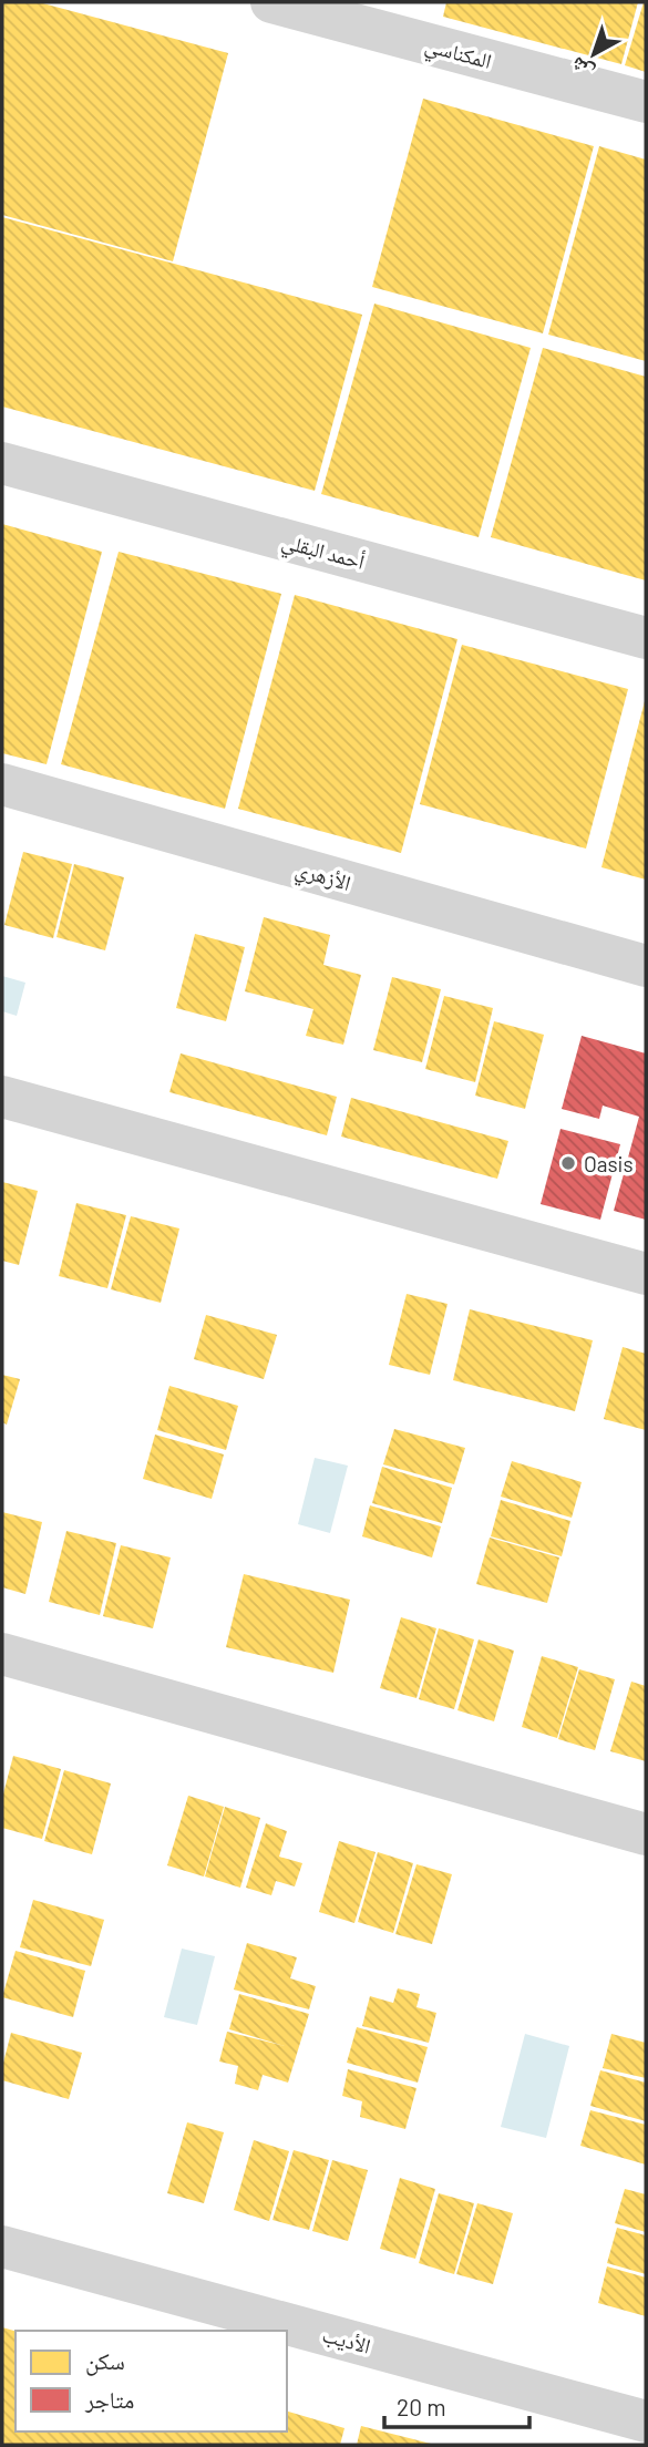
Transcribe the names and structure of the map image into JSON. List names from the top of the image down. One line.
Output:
{"streets":{"street":["المكناسي","أحمد البقلي","الأزهري","الأديب"]},"places":["Oasis"],"legend":["سكن","متاجر"],"scale_bar":"20 m","north":"bottom left"}
